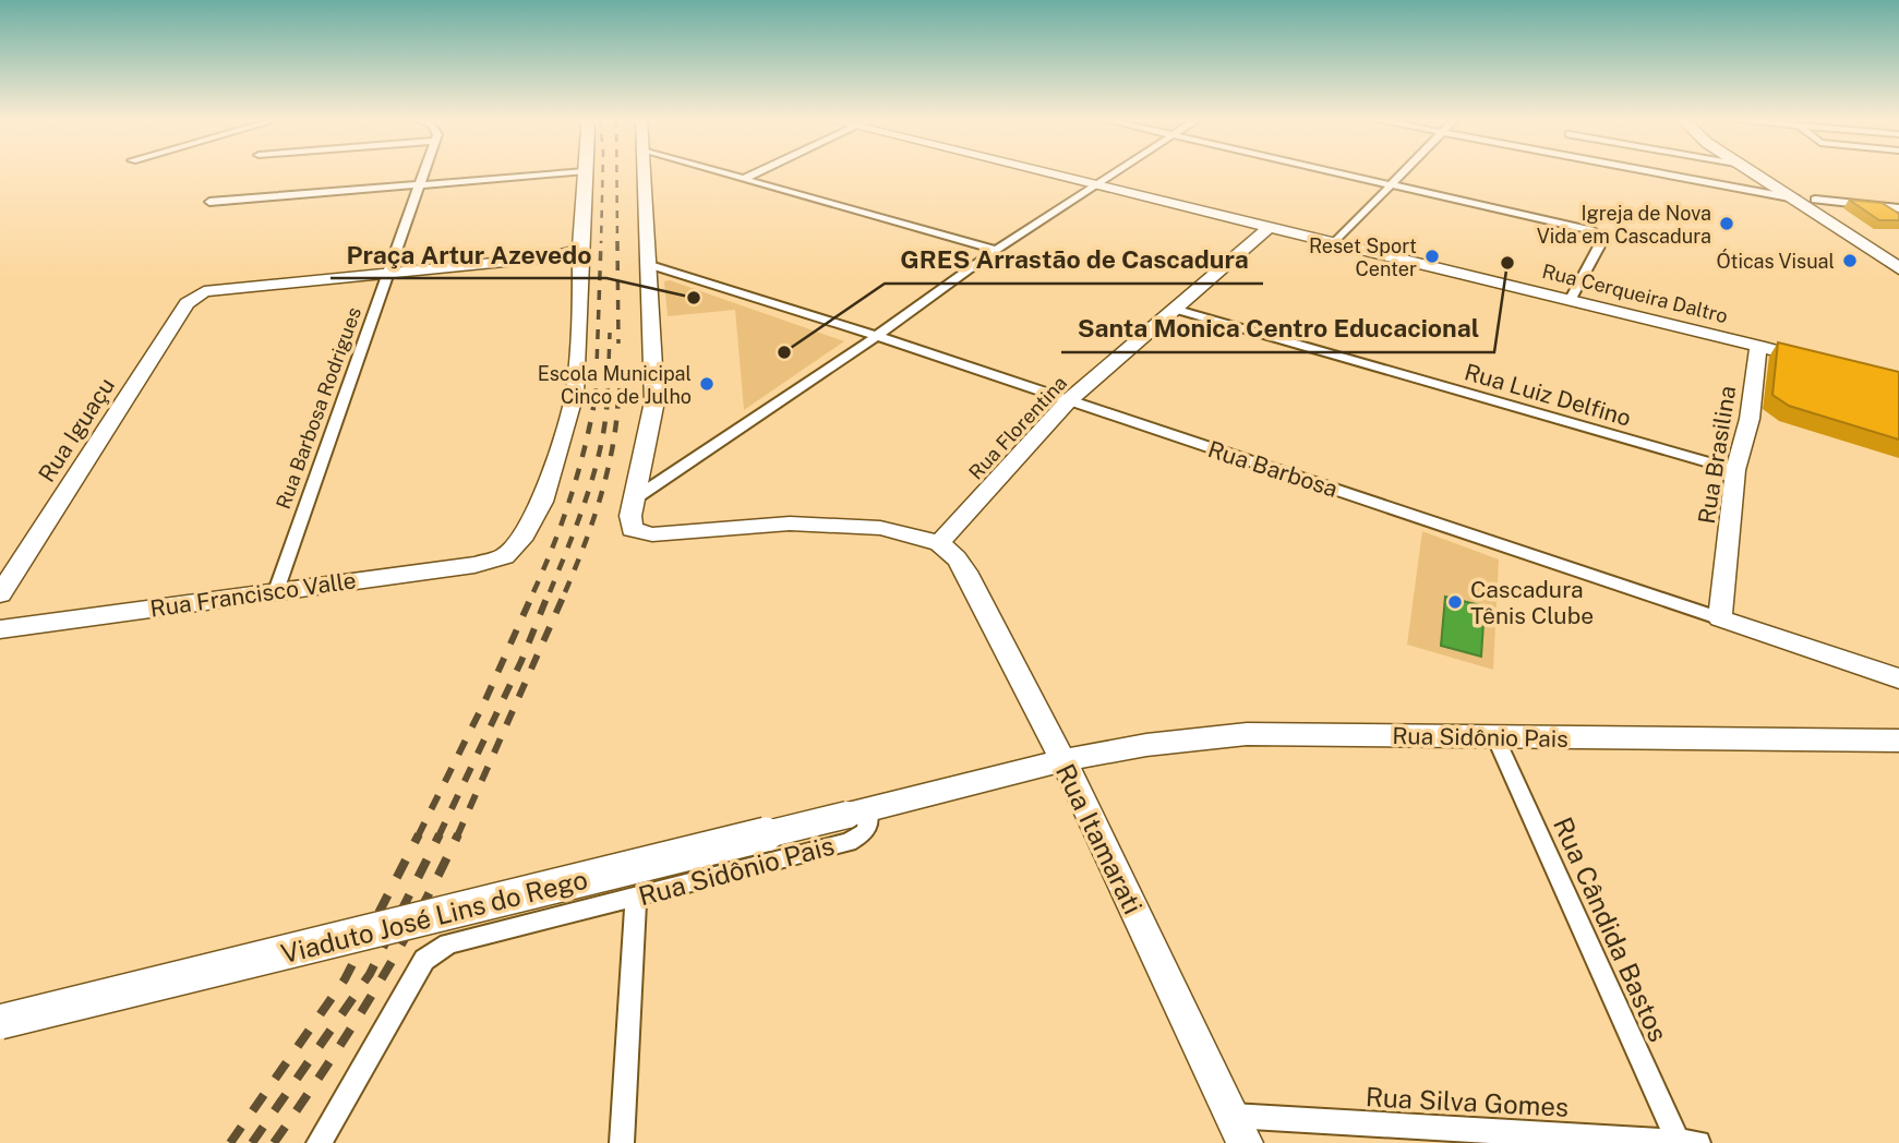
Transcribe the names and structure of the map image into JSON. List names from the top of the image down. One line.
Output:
{"streets":{"main road":["Rua Cerqueira Daltro","Rua Florentina","Rua Iguaçu","Rua Brasilina","Rua Barbosa","Rua Francisco Valle","Rua Sidônio Pais","Rua Itamarati","Viaduto José Lins do Rego"],"street":["Rua Luiz Delfino","Rua Barbosa Rodrigues","Rua Cândida Bastos","Rua Silva Gomes"]},"crossings":[["Rua Cerqueira Daltro","Rua Florentina"],["Rua Cerqueira Daltro","Rua Brasilina"],["Rua Luiz Delfino","Rua Florentina"],["Rua Luiz Delfino","Rua Brasilina"],["Rua Barbosa Rodrigues","Rua Iguaçu"],["Rua Barbosa Rodrigues","Rua Francisco Valle"],["Rua Florentina","Rua Barbosa"],["Rua Florentina","Rua Itamarati"],["Rua Brasilina","Rua Barbosa"],["Rua Sidônio Pais","Rua Itamarati"],["Rua Sidônio Pais","Viaduto José Lins do Rego"],["Rua Sidônio Pais","Rua Cândida Bastos"],["Rua Itamarati","Rua Silva Gomes"],["Rua Cândida Bastos","Rua Silva Gomes"]],"places":["Igreja de Nova Vida em Cascadura","Reset Sport Center","Óticas Visual","Santa Monica Centro Educacional","Praça Artur Azevedo","GRES Arrastão de Cascadura","Escola Municipal Cinco de Julho","Cascadura Tênis Clube"]}
